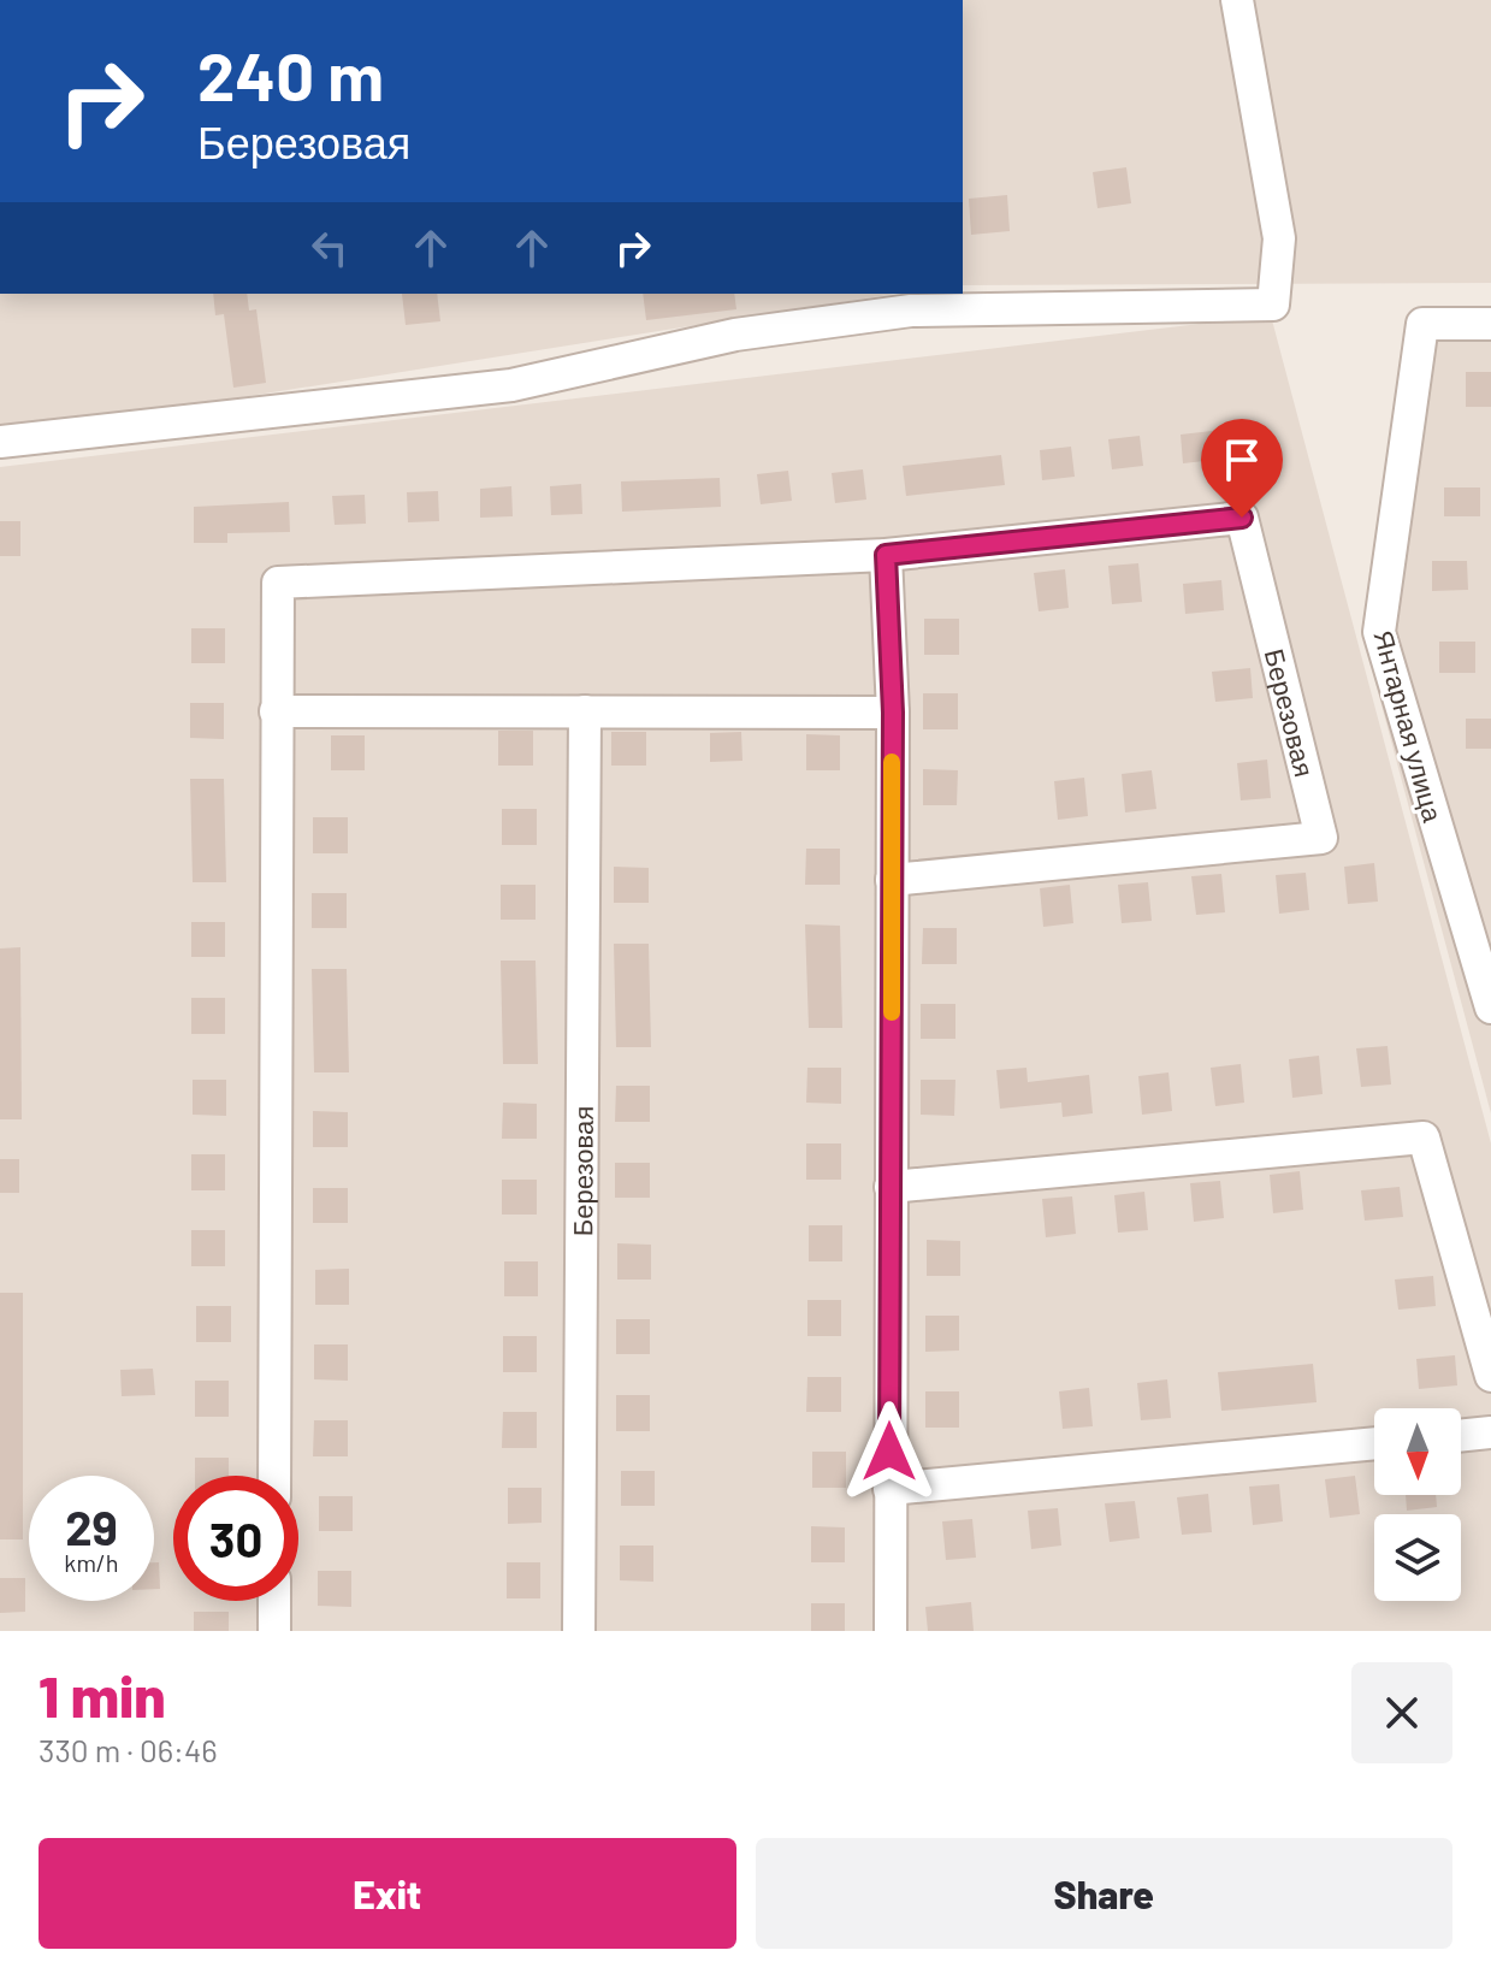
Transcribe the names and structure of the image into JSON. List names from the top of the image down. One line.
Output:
{"streets":{"street":["Березовая","Янтарная улица"]},"north":"bottom","page":{"turn":["240 m","Березовая"],"speed":"29 km/h","limit":"30","heading":["1 min","330 m · 06:46"],"buttons":["Exit","Share"]}}
